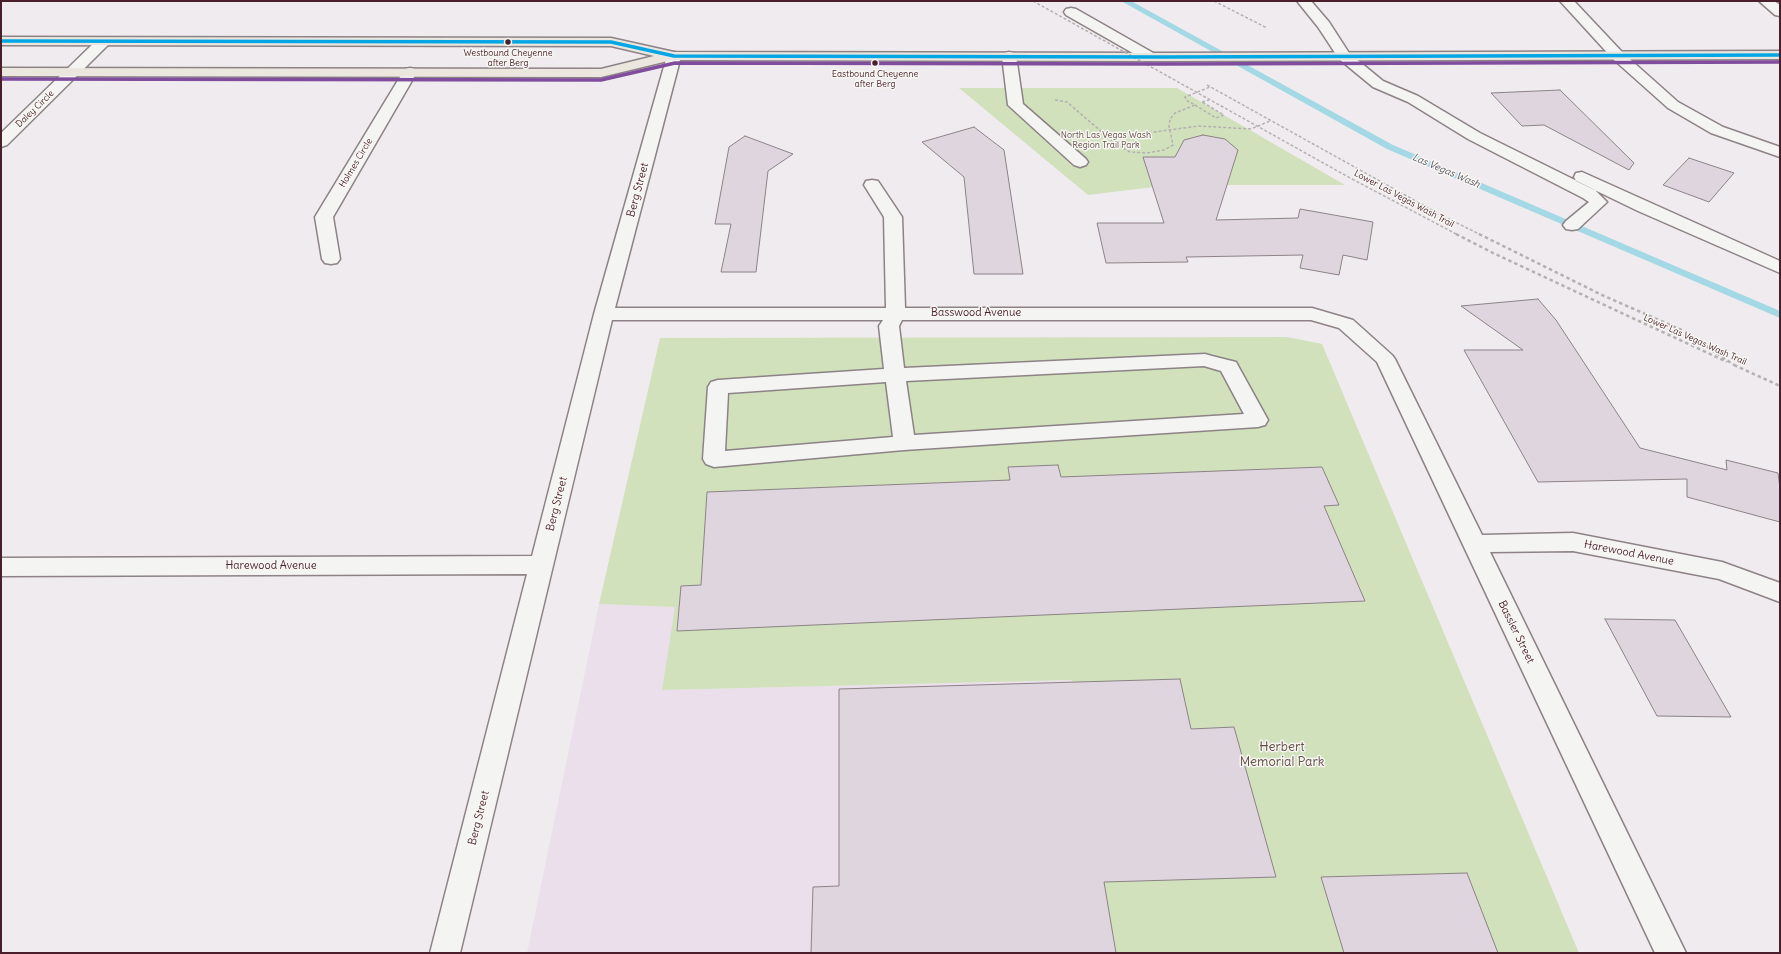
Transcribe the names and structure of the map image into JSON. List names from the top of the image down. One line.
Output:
{"streets":{"street":["Daley Circle","Holmes Circle","Berg Street","Basswood Avenue","Harewood Avenue","Bassler Street"],"path":["Lower Las Vegas Wash Trail"]},"crossings":[["Berg Street","Basswood Avenue"],["Berg Street","Harewood Avenue"],["Basswood Avenue","Bassler Street"],["Harewood Avenue","Bassler Street"]],"water":["Las Vegas Wash"],"parks":["North Las Vegas Wash Region Trail Park","Herbert Memorial Park"],"places":["Westbound Cheyenne after Berg","Eastbound Cheyenne after Berg"]}
